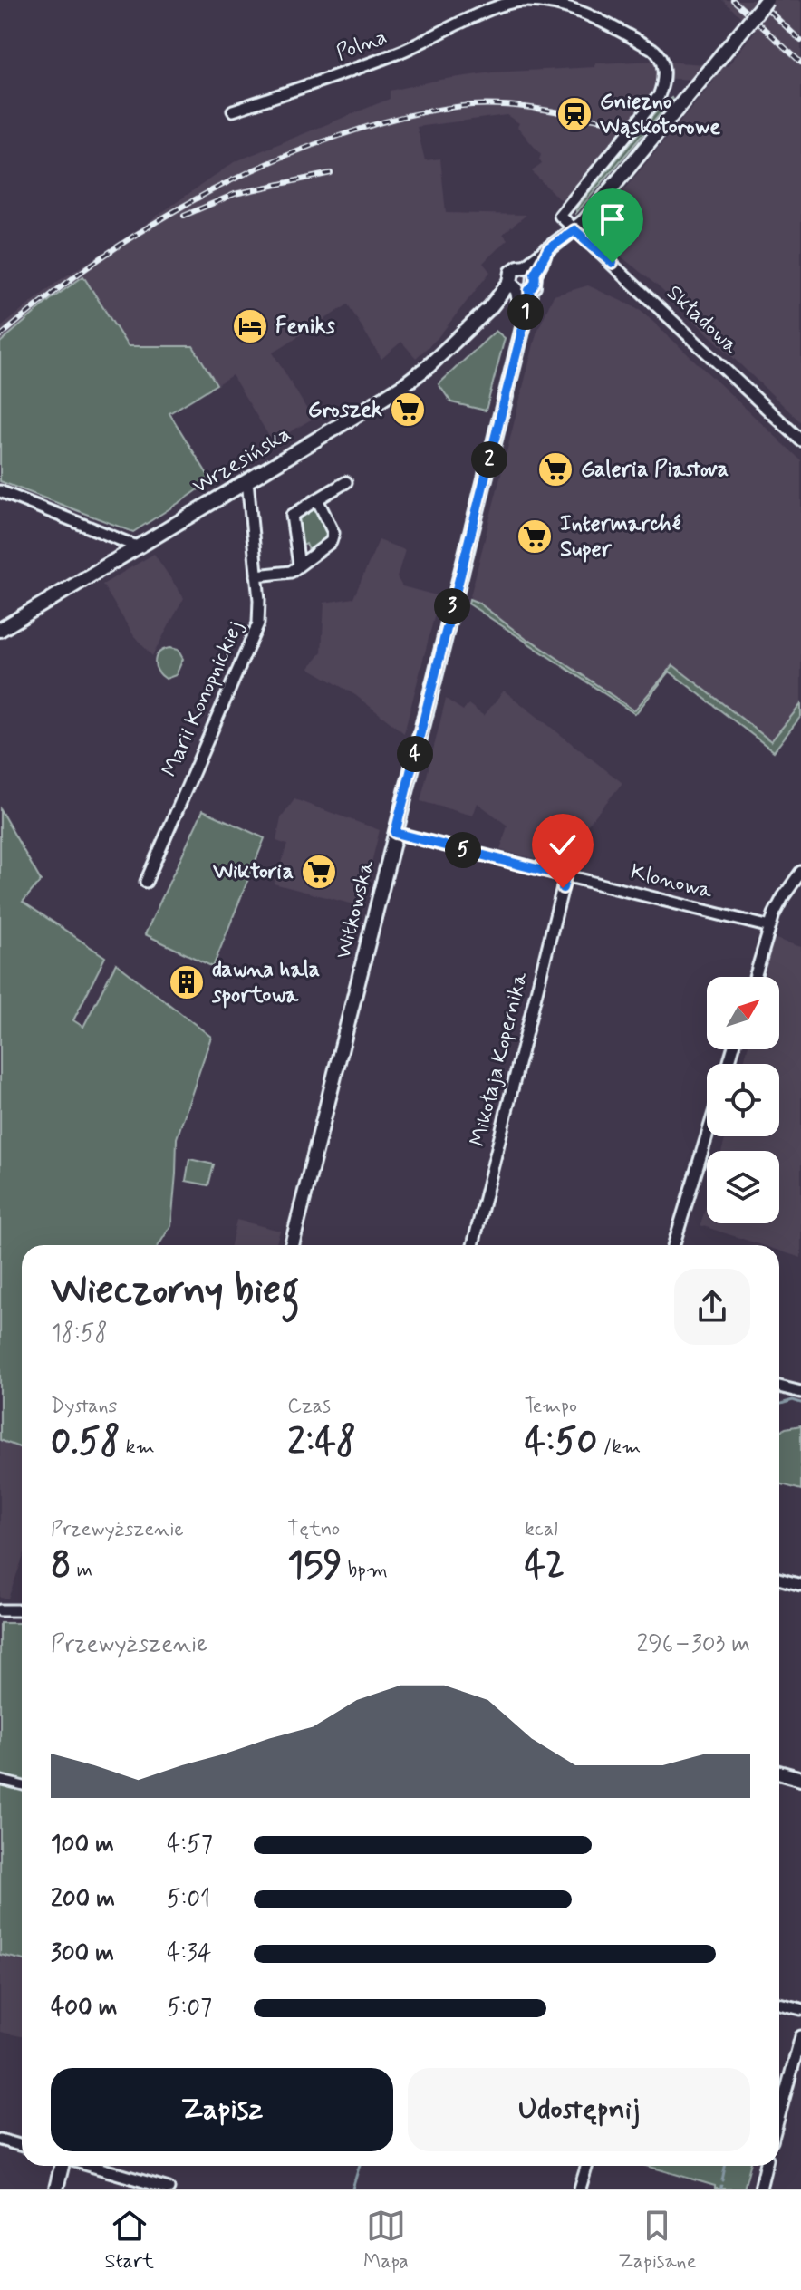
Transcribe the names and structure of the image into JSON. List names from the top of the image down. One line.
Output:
{"streets":{"street":["Polna","Składowa","Wrzesińska","Marii Konopnickiej","Klonowa","Witkowska","Mikołaja Kopernika"]},"crossings":[["Polna","Składowa"],["Wrzesińska","Marii Konopnickiej"],["Wrzesińska","Witkowska"],["Klonowa","Witkowska"],["Klonowa","Mikołaja Kopernika"]],"places":{"station":["Gniezno Wąskotorowe"],"hotel":["Feniks"],"supermarket":["Groszek","Galeria Piastova","Intermarché Super","Wiktoria"],"building":["dawna hala sportowa"]},"north":"top right","page":{"pins":["1","2","3","4","5"],"heading":["Wieczorny bieg","18:58"],"stats":[["Dystans","0.58 km"],["Czas","2:48"],["Tempo","4:50 /km"],["Przewyższenie","8 m"],["Tętno","159 bpm"],["kcal","42"]],"chart":["Przewyższenie","296–303 m"],"list":[{"name":"100 m","note":"4:57"},{"name":"200 m","note":"5:01"},{"name":"300 m","note":"4:34"},{"name":"400 m","note":"5:07"}],"buttons":["Zapisz","Udostępnij"],"tabs":["Start","Mapa","Zapisane"]}}
